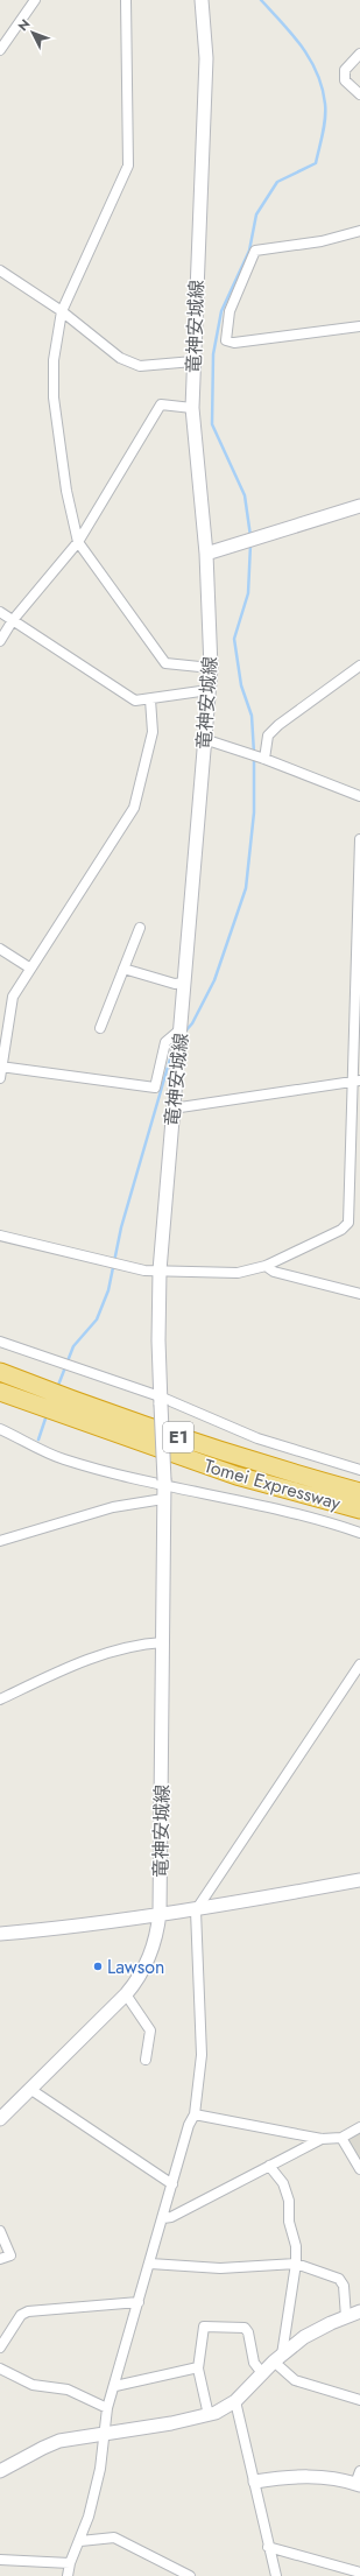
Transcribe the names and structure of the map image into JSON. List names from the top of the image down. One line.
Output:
{"streets":{"highway":["E1","Tomei Expressway"],"street":["竜神安城線"]},"places":["Lawson"],"north":"top left"}
